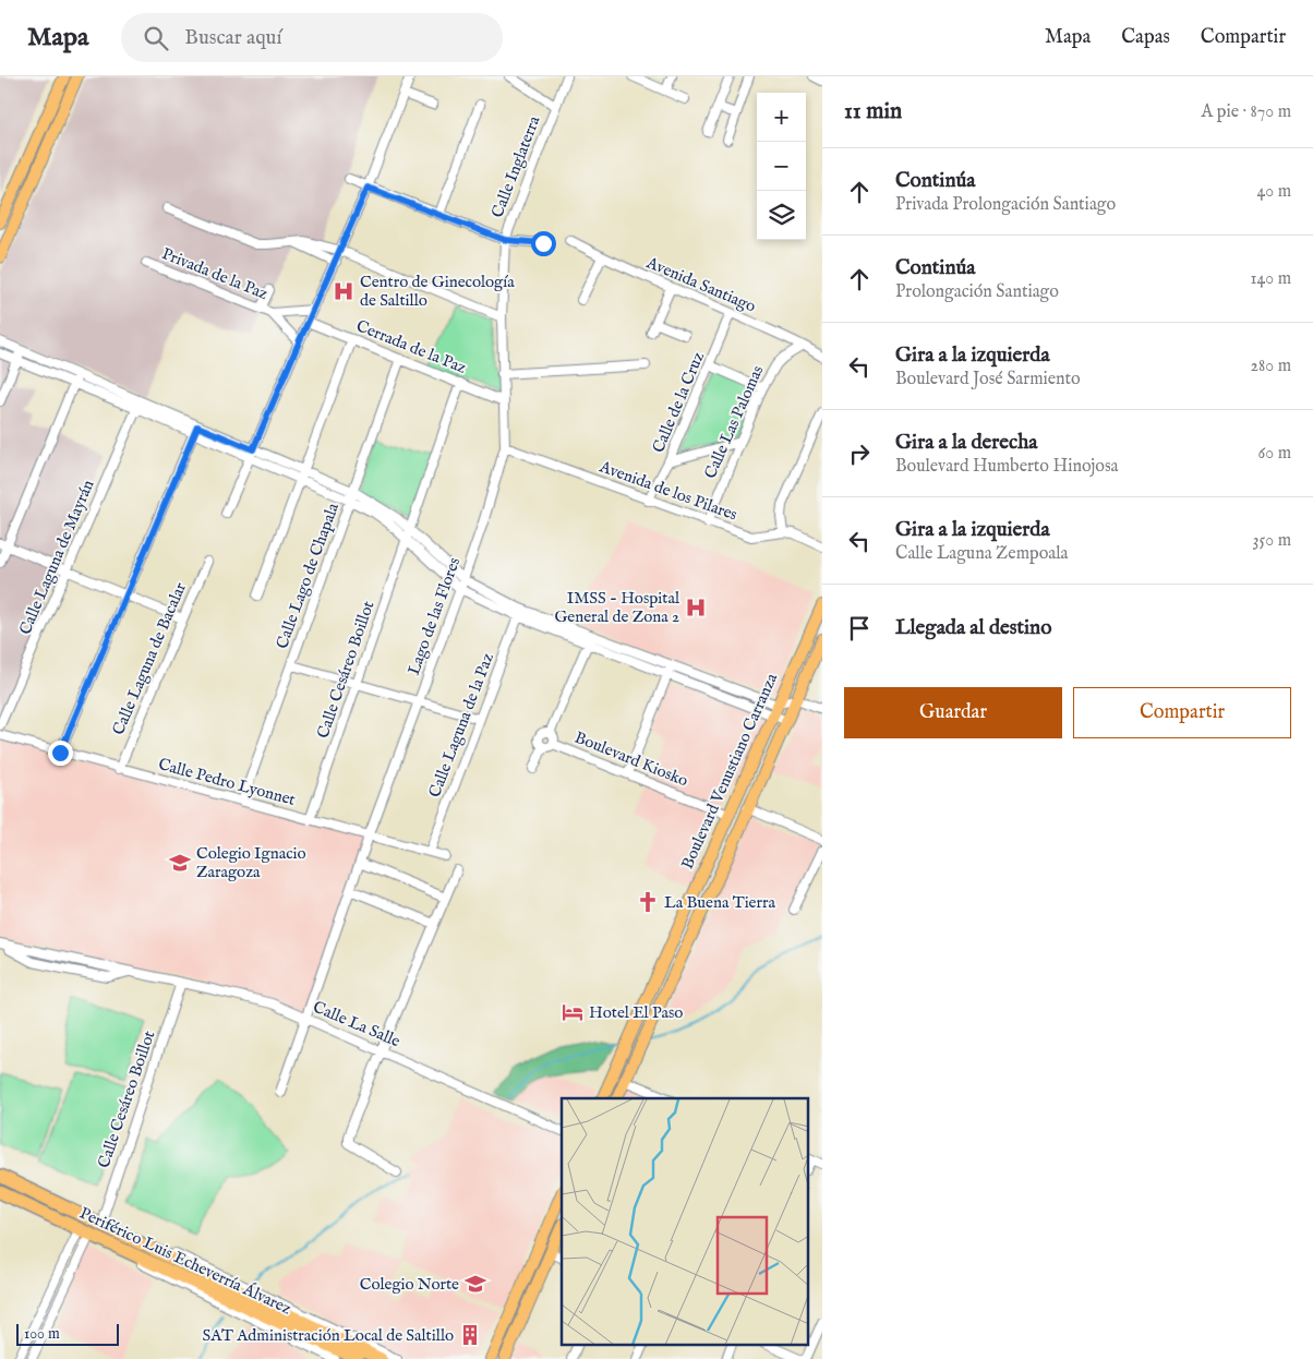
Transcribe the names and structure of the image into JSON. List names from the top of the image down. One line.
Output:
{"streets":{"highway":["Periférico Luis Echeverría Álvarez"],"main road":["Boulevard Venustiano Carranza"],"street":["Calle Inglaterra","Privada de la Paz","Avenida Santiago","Cerrada de la Paz","Calle de la Cruz","Calle Las Palomas","Avenida de los Pilares","Calle Laguna de Mayrán","Calle Lago de Chapala","Lago de las Flores","Calle Laguna de Bacalar","Calle Cesáreo Boillot","Calle Laguna de la Paz","Boulevard Kiosko","Calle Pedro Lyonnet","Calle La Salle"]},"crossings":[["Calle Inglaterra","Cerrada de la Paz"],["Calle Inglaterra","Lago de las Flores"],["Avenida Santiago","Calle de la Cruz"],["Avenida Santiago","Calle Las Palomas"],["Cerrada de la Paz","Calle Lago de Chapala"],["Cerrada de la Paz","Lago de las Flores"],["Cerrada de la Paz","Calle Cesáreo Boillot"],["Calle de la Cruz","Avenida de los Pilares"],["Calle Las Palomas","Avenida de los Pilares"],["Avenida de los Pilares","Lago de las Flores"],["Calle Lago de Chapala","Calle Pedro Lyonnet"],["Lago de las Flores","Calle Pedro Lyonnet"],["Lago de las Flores","Calle La Salle"],["Calle Laguna de Bacalar","Calle Pedro Lyonnet"],["Calle Cesáreo Boillot","Calle Pedro Lyonnet"],["Calle Cesáreo Boillot","Calle La Salle"],["Calle Cesáreo Boillot","Periférico Luis Echeverría Álvarez"],["Calle Laguna de la Paz","Calle Pedro Lyonnet"],["Boulevard Kiosko","Boulevard Venustiano Carranza"]],"places":{"hospital":["Centro de Ginecología de Saltillo","IMSS - Hospital General de Zona 2"],"school or university":["Colegio Ignacio Zaragoza","Colegio Norte"],"church":["La Buena Tierra"],"hotel":["Hotel El Paso"],"building":["SAT Administración Local de Saltillo"]},"scale_bar":"100 m","page":{"header":"Mapa","search":"Buscar aquí","nav":["Mapa","Capas","Compartir"],"heading":["11 min","A pie · 870 m"],"map_buttons":["+","−"],"list":[["Continúa","Privada Prolongación Santiago","40 m"],["Continúa","Prolongación Santiago","140 m"],["Gira a la izquierda","Boulevard José Sarmiento","280 m"],["Gira a la derecha","Boulevard Humberto Hinojosa","60 m"],["Gira a la izquierda","Calle Laguna Zempoala","350 m"],"Llegada al destino"],"buttons":["Guardar","Compartir"],"scale":"100 m"}}
